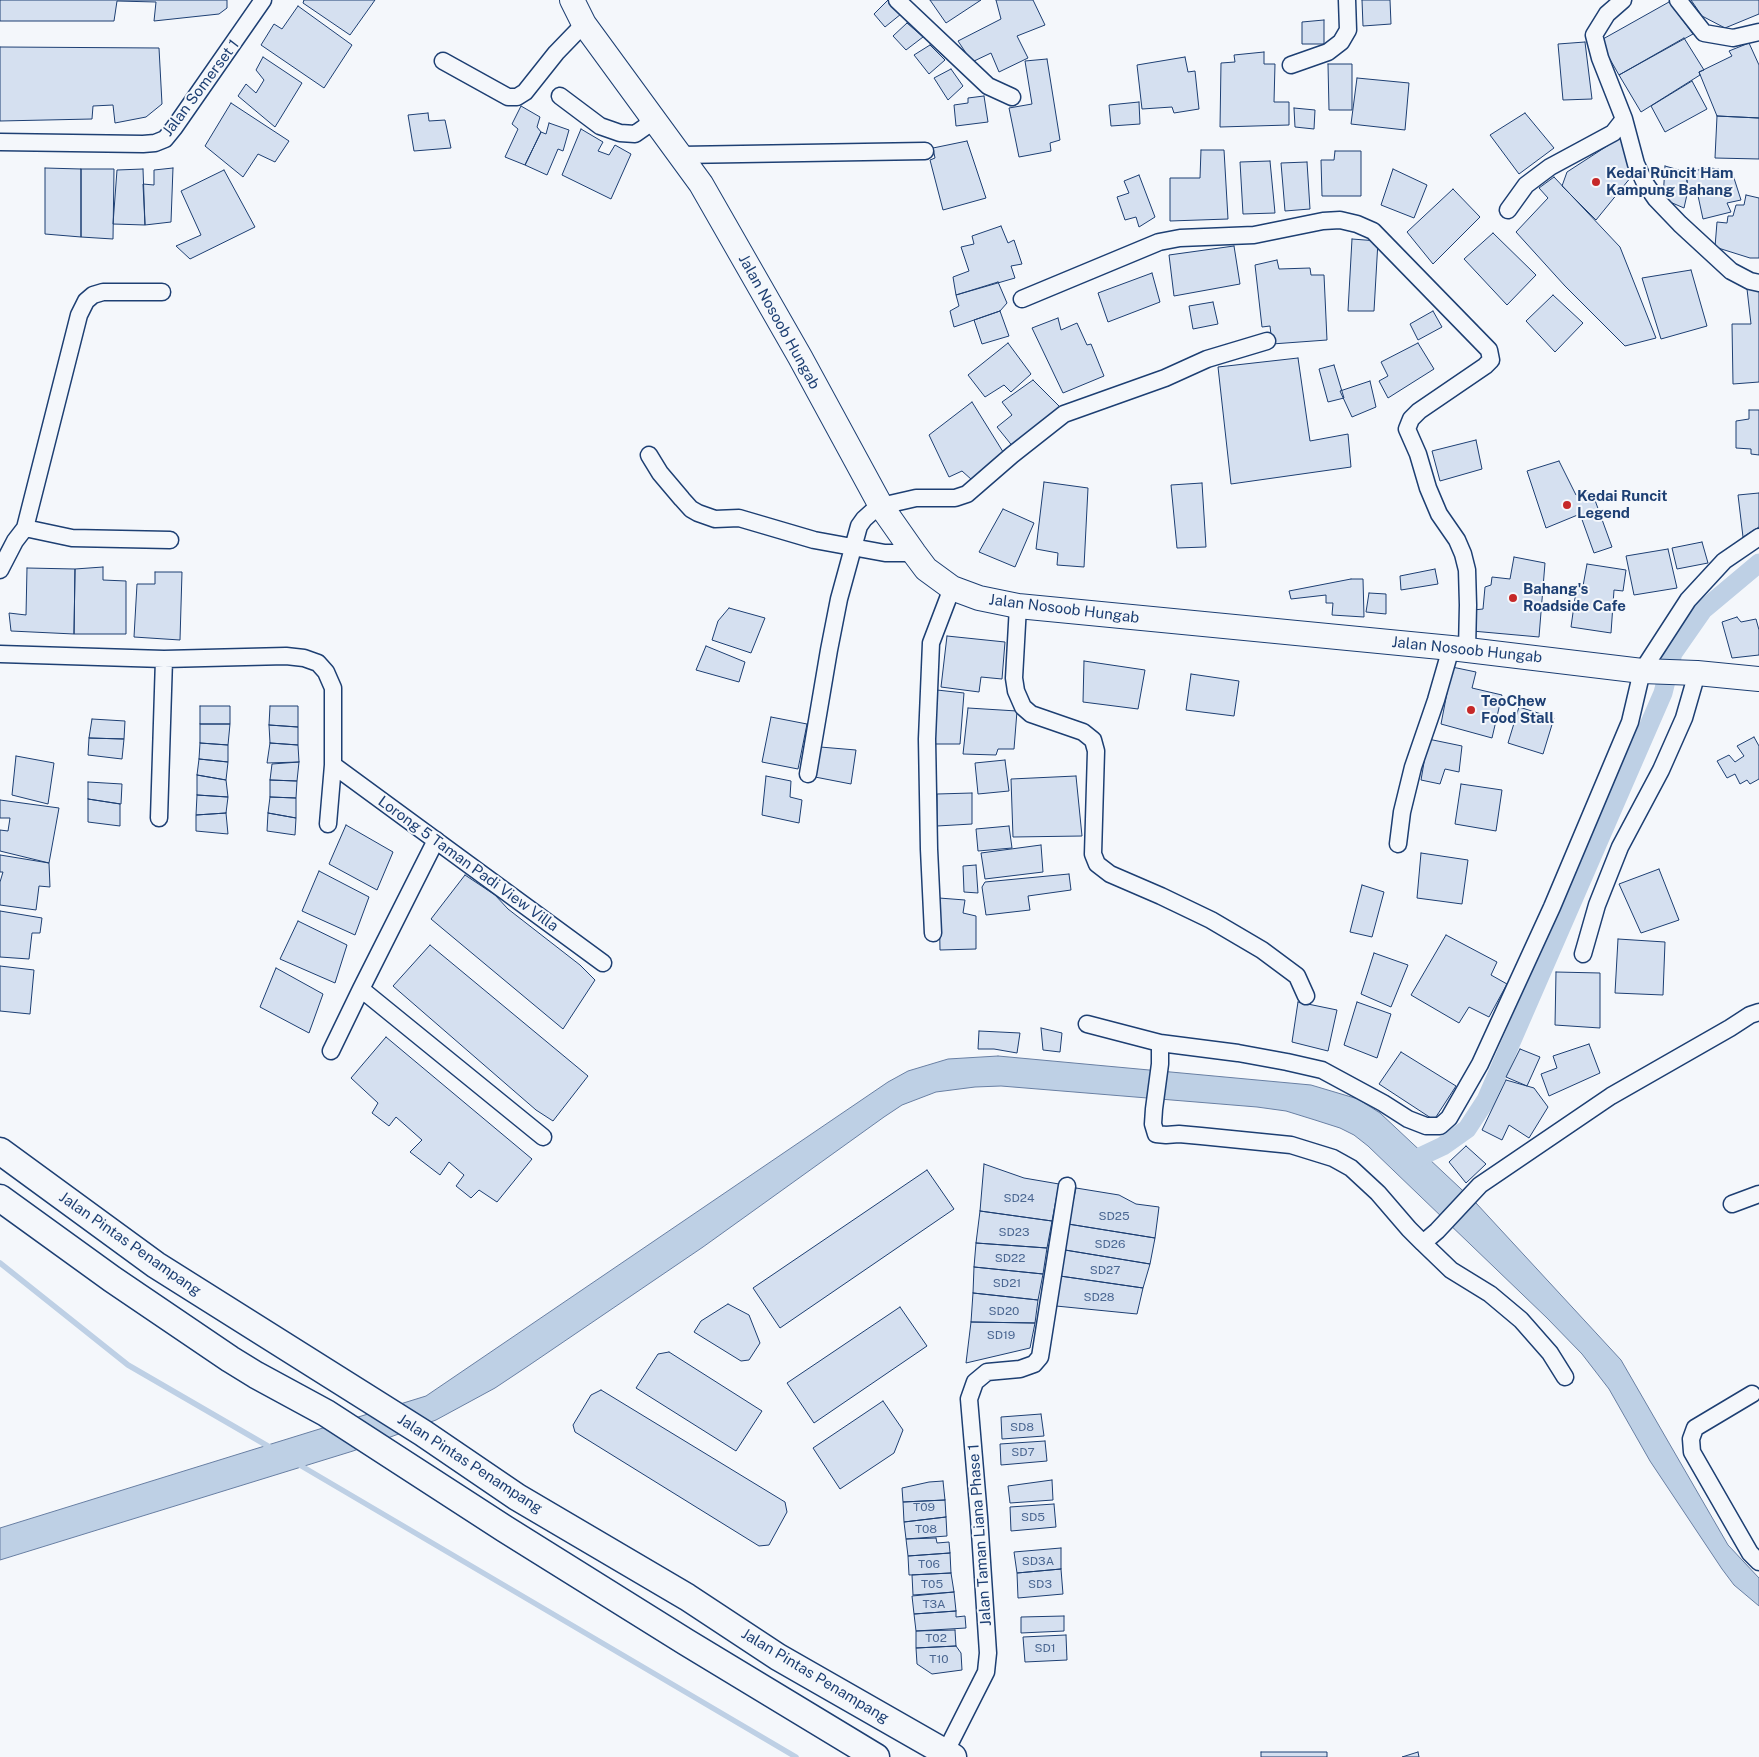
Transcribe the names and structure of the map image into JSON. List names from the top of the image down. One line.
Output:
{"streets":{"main road":["Jalan Nosoob Hungab","Jalan Pintas Penampang"],"street":["Jalan Somerset 1","Lorong 5 Taman Padi View Villa","Jalan Taman Liana Phase 1"]},"crossings":[["Jalan Pintas Penampang","Jalan Taman Liana Phase 1"]],"places":["Kedai Runcit Ham Kampung Bahang","Kedai Runcit Legend","Bahang's Roadside Cafe","TeoChew Food Stall"],"house_numbers":["SD24","SD25","SD23","SD26","SD22","SD27","SD21","SD28","SD20","SD19","SD8","SD7","T09","SD5","T08","SD3A","T06","T05","SD3","T3A","T02","SD1","T10"]}
